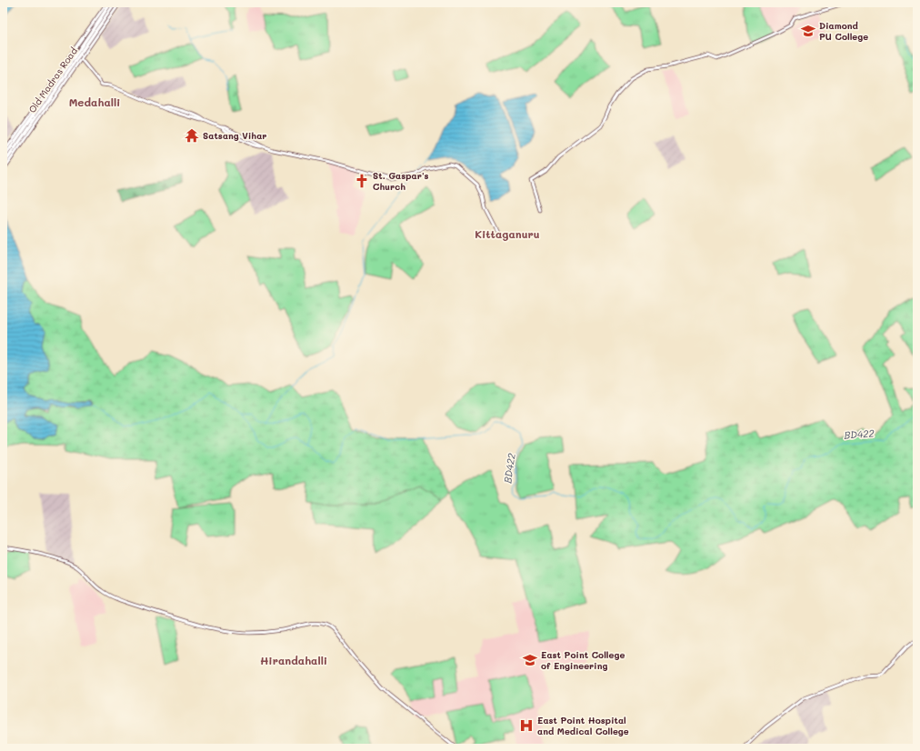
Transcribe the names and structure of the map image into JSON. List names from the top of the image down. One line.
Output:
{"streets":{"highway":["Old Madras Road"]},"districts":["Medahalli","Kittaganuru","Hirandahalli"],"water":["BD422"],"places":{"school or university":["Diamond PU College","East Point College of Engineering"],"temple":["Satsang Vihar"],"church":["St. Gaspar's Church"],"hospital":["East Point Hospital and Medical College"]}}
